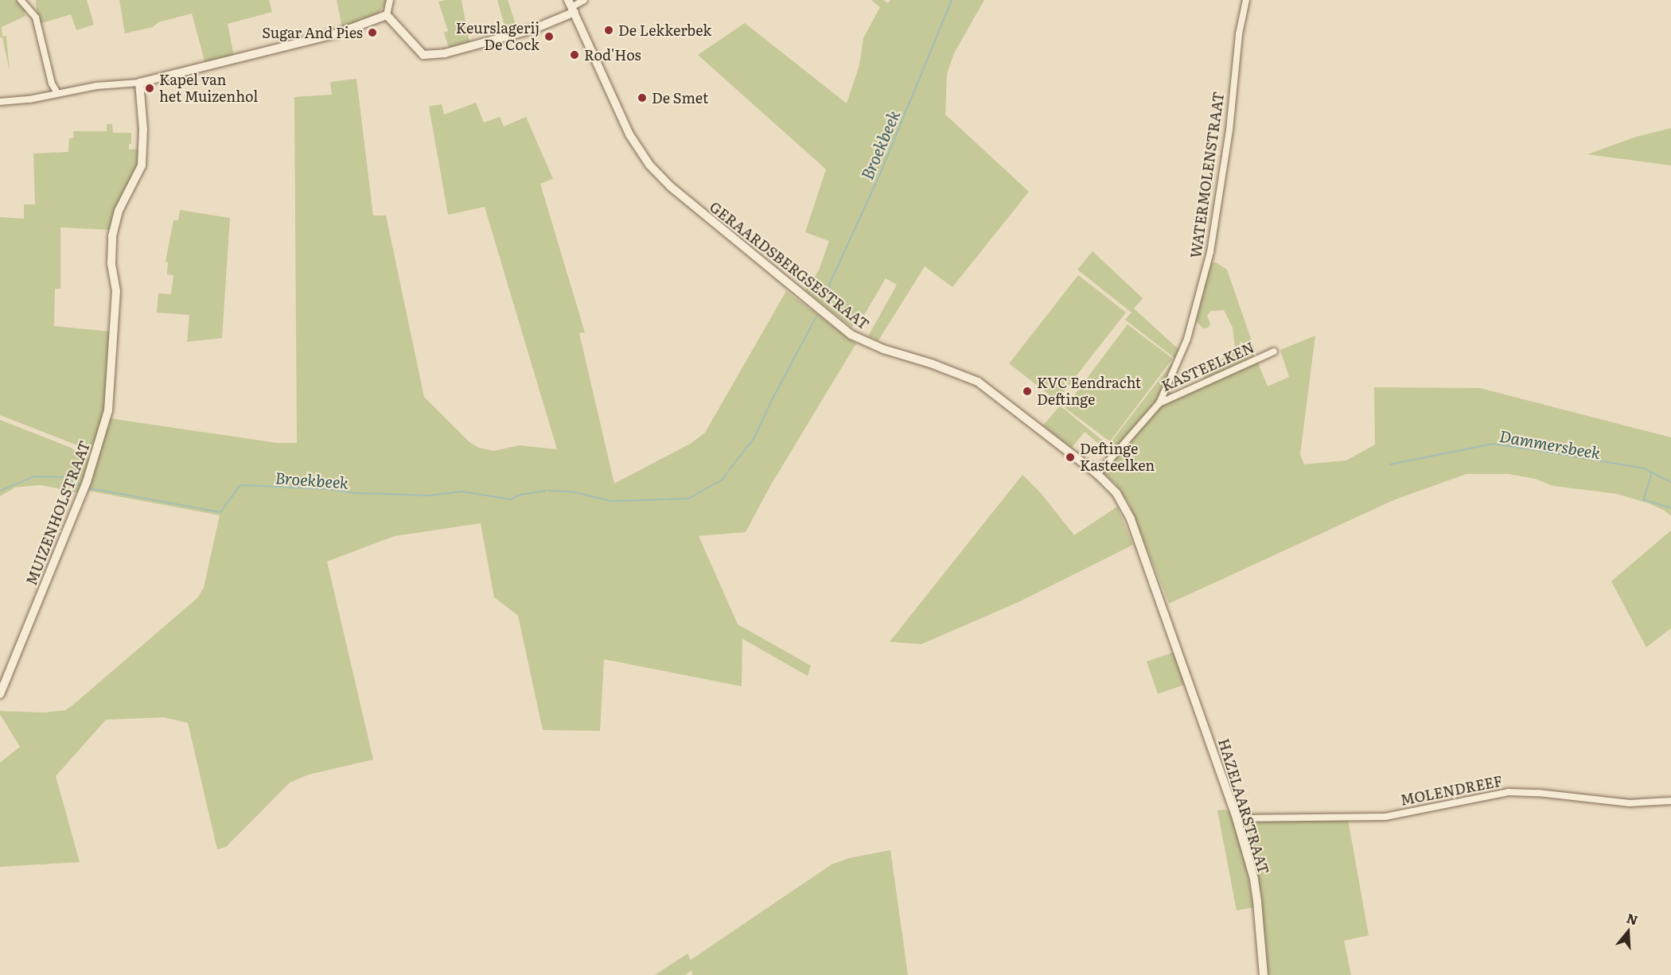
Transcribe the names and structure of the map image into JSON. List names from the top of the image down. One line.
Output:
{"streets":{"street":["WATERMOLENSTRAAT","GERAARDSBERGSESTRAAT","KASTEELKEN","MUIZENHOLSTRAAT","MOLENDREEF","HAZELAARSTRAAT"]},"crossings":[["WATERMOLENSTRAAT","KASTEELKEN"],["GERAARDSBERGSESTRAAT","KASTEELKEN"],["GERAARDSBERGSESTRAAT","HAZELAARSTRAAT"],["MOLENDREEF","HAZELAARSTRAAT"]],"water":["Broekbeek","Dammersbeek"],"places":["De Lekkerbek","Sugar And Pies","Keurslagerij De Cock","Rod'Hos","Kapel van het Muizenhol","De Smet","KVC Eendracht Deftinge","Deftinge Kasteelken"],"north":"top"}
